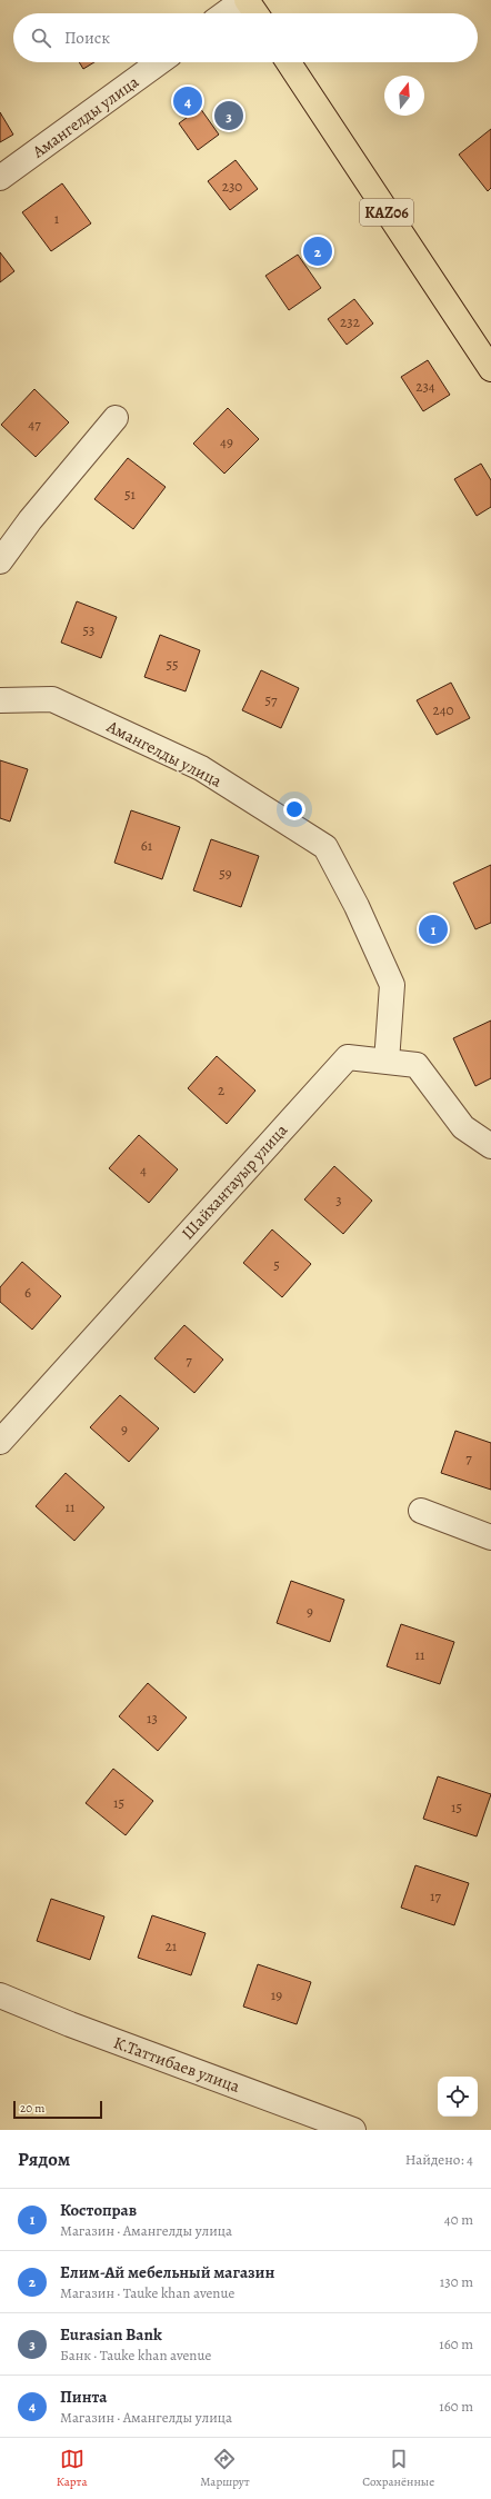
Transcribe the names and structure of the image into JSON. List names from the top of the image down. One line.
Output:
{"streets":{"main road":["KАZ06"],"street":["Амангелды улица","Шайхантауыр улица","К.Таттибаев улица"]},"crossings":[["Амангелды улица","Шайхантауыр улица"]],"house_numbers":["230","1","232","234","47","49","51","53","55","57","240","61","59","2","4","3","5","6","7","9","7","11","9","11","13","15","15","17","21","19"],"scale_bar":"20 m","north":"top","page":{"search":"Поиск","pins":["4","3","2","1"],"scale":"20 m","heading":["Рядом","Найдено: 4"],"list":[{"mark":"1","name":"Костоправ","note":"Магазин · Амангелды улица","value":"40 m"},{"mark":"2","name":"Елим-Ай мебельный магазин","note":"Магазин · Tauke khan avenue","value":"130 m"},{"mark":"3","name":"Eurasian Bank","note":"Банк · Tauke khan avenue","value":"160 m"},{"mark":"4","name":"Пинта","note":"Магазин · Амангелды улица","value":"160 m"}],"nav":["Карта","Маршрут","Сохранённые"]}}
